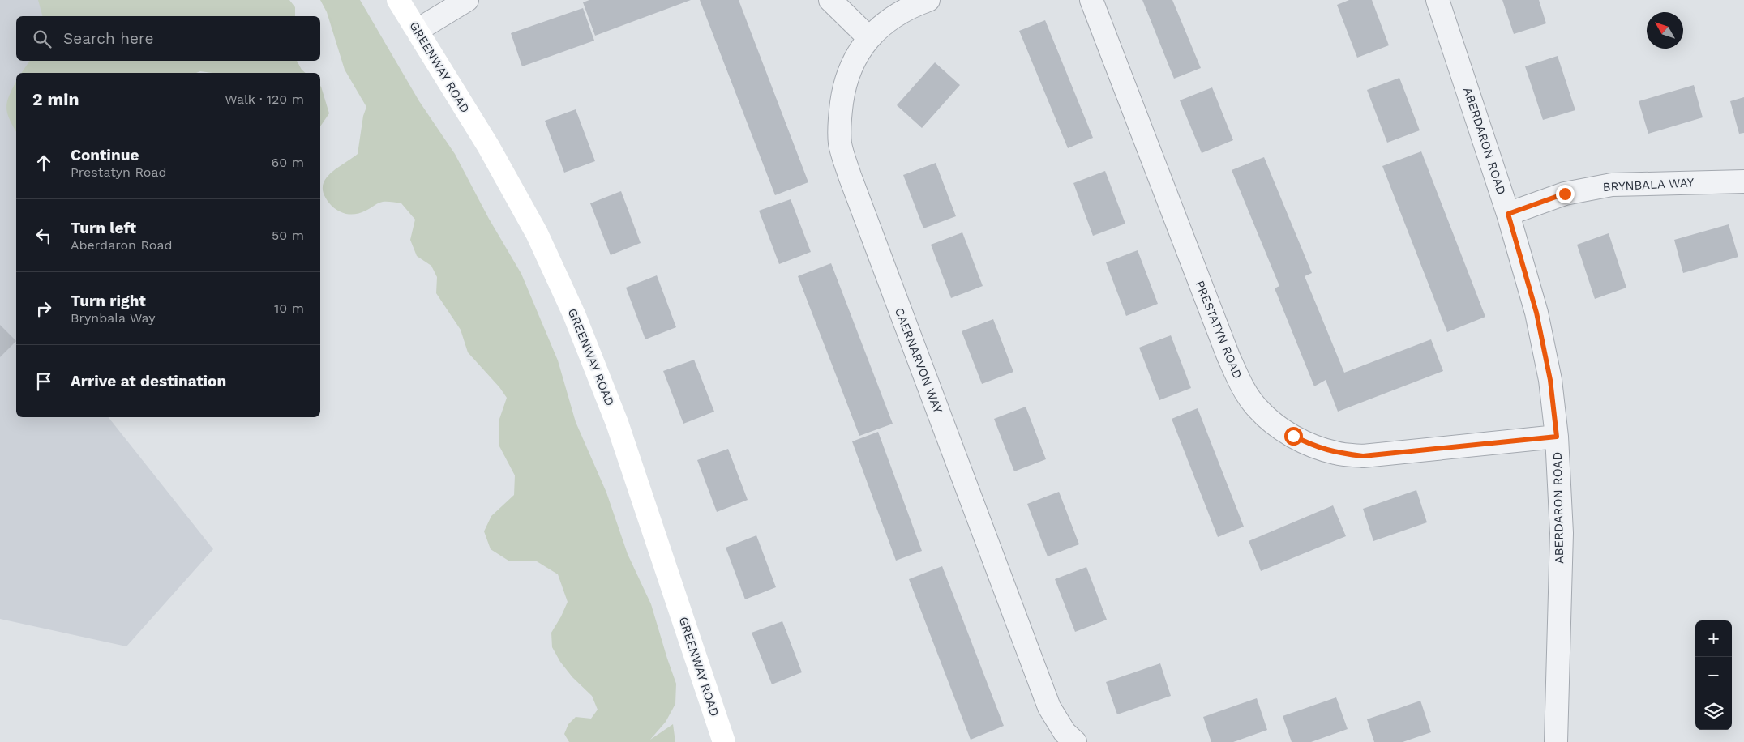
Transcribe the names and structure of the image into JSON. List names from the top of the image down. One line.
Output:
{"streets":{"street":["GREENWAY ROAD","ABERDARON ROAD","BRYNBALA WAY","PRESTATYN ROAD","CAERNARVON WAY"]},"crossings":[["ABERDARON ROAD","BRYNBALA WAY"],["ABERDARON ROAD","PRESTATYN ROAD"]],"north":"top left","page":{"search":"Search here","heading":["2 min","Walk · 120 m"],"list":[["Continue","Prestatyn Road","60 m"],["Turn left","Aberdaron Road","50 m"],["Turn right","Brynbala Way","10 m"],"Arrive at destination"],"map_buttons":["+","−"]}}
